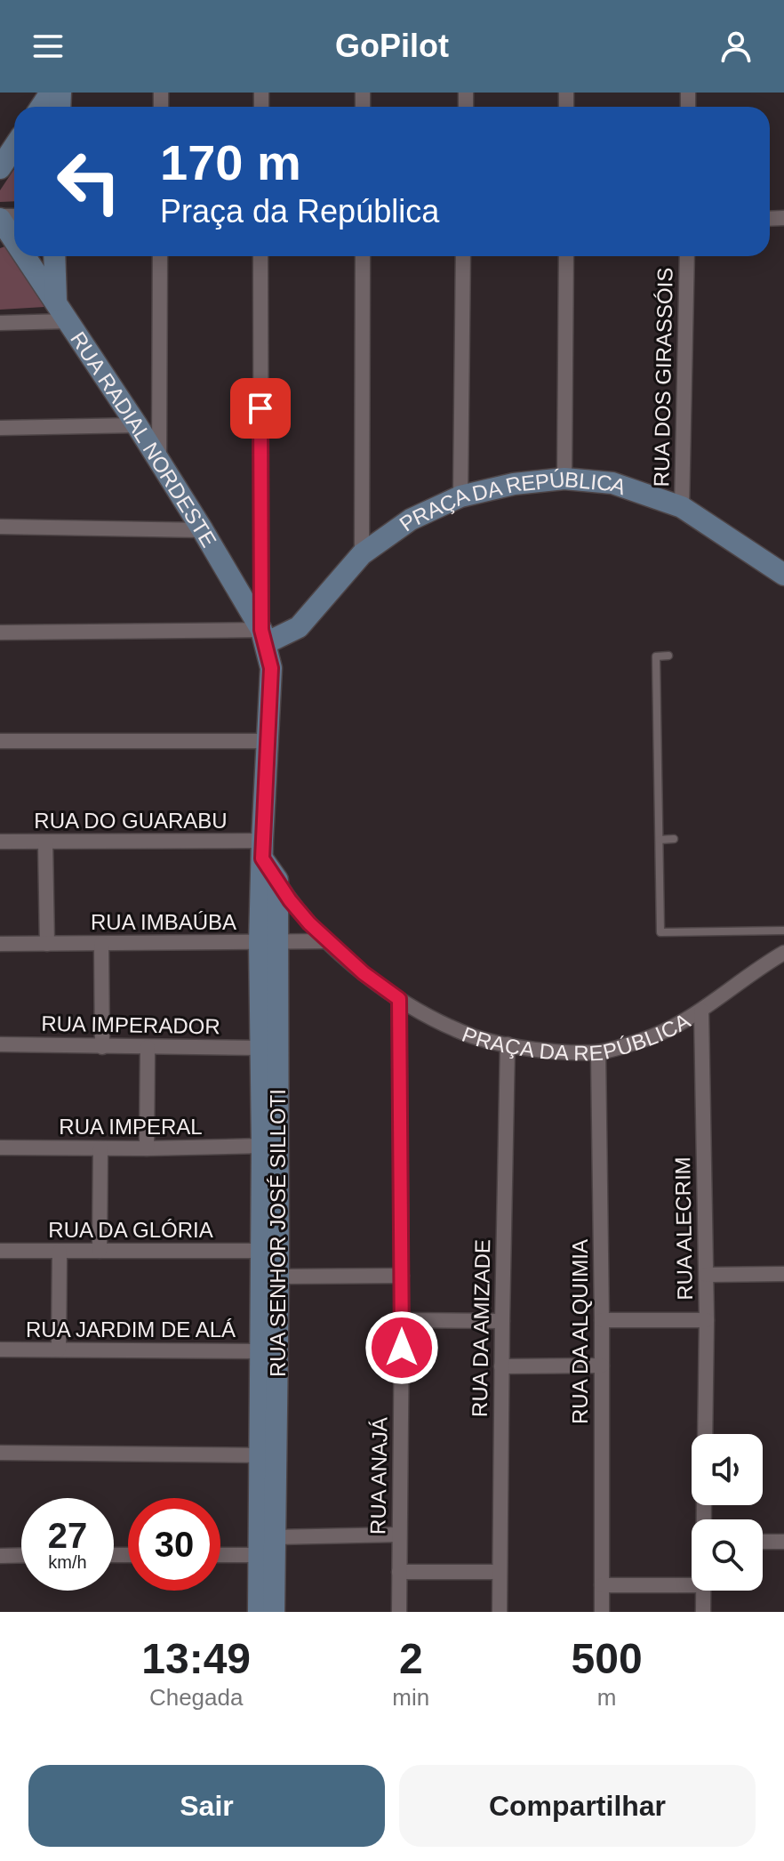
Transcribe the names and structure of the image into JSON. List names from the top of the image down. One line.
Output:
{"streets":{"street":["RUA DOS GIRASSÓIS","RUA RADIAL NORDESTE","PRAÇA DA REPÚBLICA","RUA DO GUARABU","RUA IMBAÚBA","RUA IMPERADOR","RUA IMPERAL","RUA ALECRIM","RUA DA GLÓRIA","RUA SENHOR JOSÉ SILLOTI","RUA DA AMIZADE","RUA JARDIM DE ALÁ","RUA DA ALQUIMIA","RUA ANAJÁ"]},"crossings":[["RUA DOS GIRASSÓIS","PRAÇA DA REPÚBLICA"],["RUA RADIAL NORDESTE","PRAÇA DA REPÚBLICA"],["RUA RADIAL NORDESTE","RUA SENHOR JOSÉ SILLOTI"],["PRAÇA DA REPÚBLICA","RUA IMBAÚBA"],["PRAÇA DA REPÚBLICA","RUA ALECRIM"],["PRAÇA DA REPÚBLICA","RUA SENHOR JOSÉ SILLOTI"],["PRAÇA DA REPÚBLICA","RUA DA AMIZADE"],["PRAÇA DA REPÚBLICA","RUA DA ALQUIMIA"],["PRAÇA DA REPÚBLICA","RUA ANAJÁ"],["RUA DO GUARABU","RUA SENHOR JOSÉ SILLOTI"],["RUA IMBAÚBA","RUA SENHOR JOSÉ SILLOTI"],["RUA IMPERADOR","RUA SENHOR JOSÉ SILLOTI"],["RUA IMPERAL","RUA SENHOR JOSÉ SILLOTI"],["RUA DA GLÓRIA","RUA SENHOR JOSÉ SILLOTI"],["RUA SENHOR JOSÉ SILLOTI","RUA JARDIM DE ALÁ"]],"page":{"header":"GoPilot","turn":["170 m","Praça da República"],"speed":"27 km/h","limit":"30","eta":["13:49","Chegada","2","min","500","m"],"buttons":["Sair","Compartilhar"]}}
